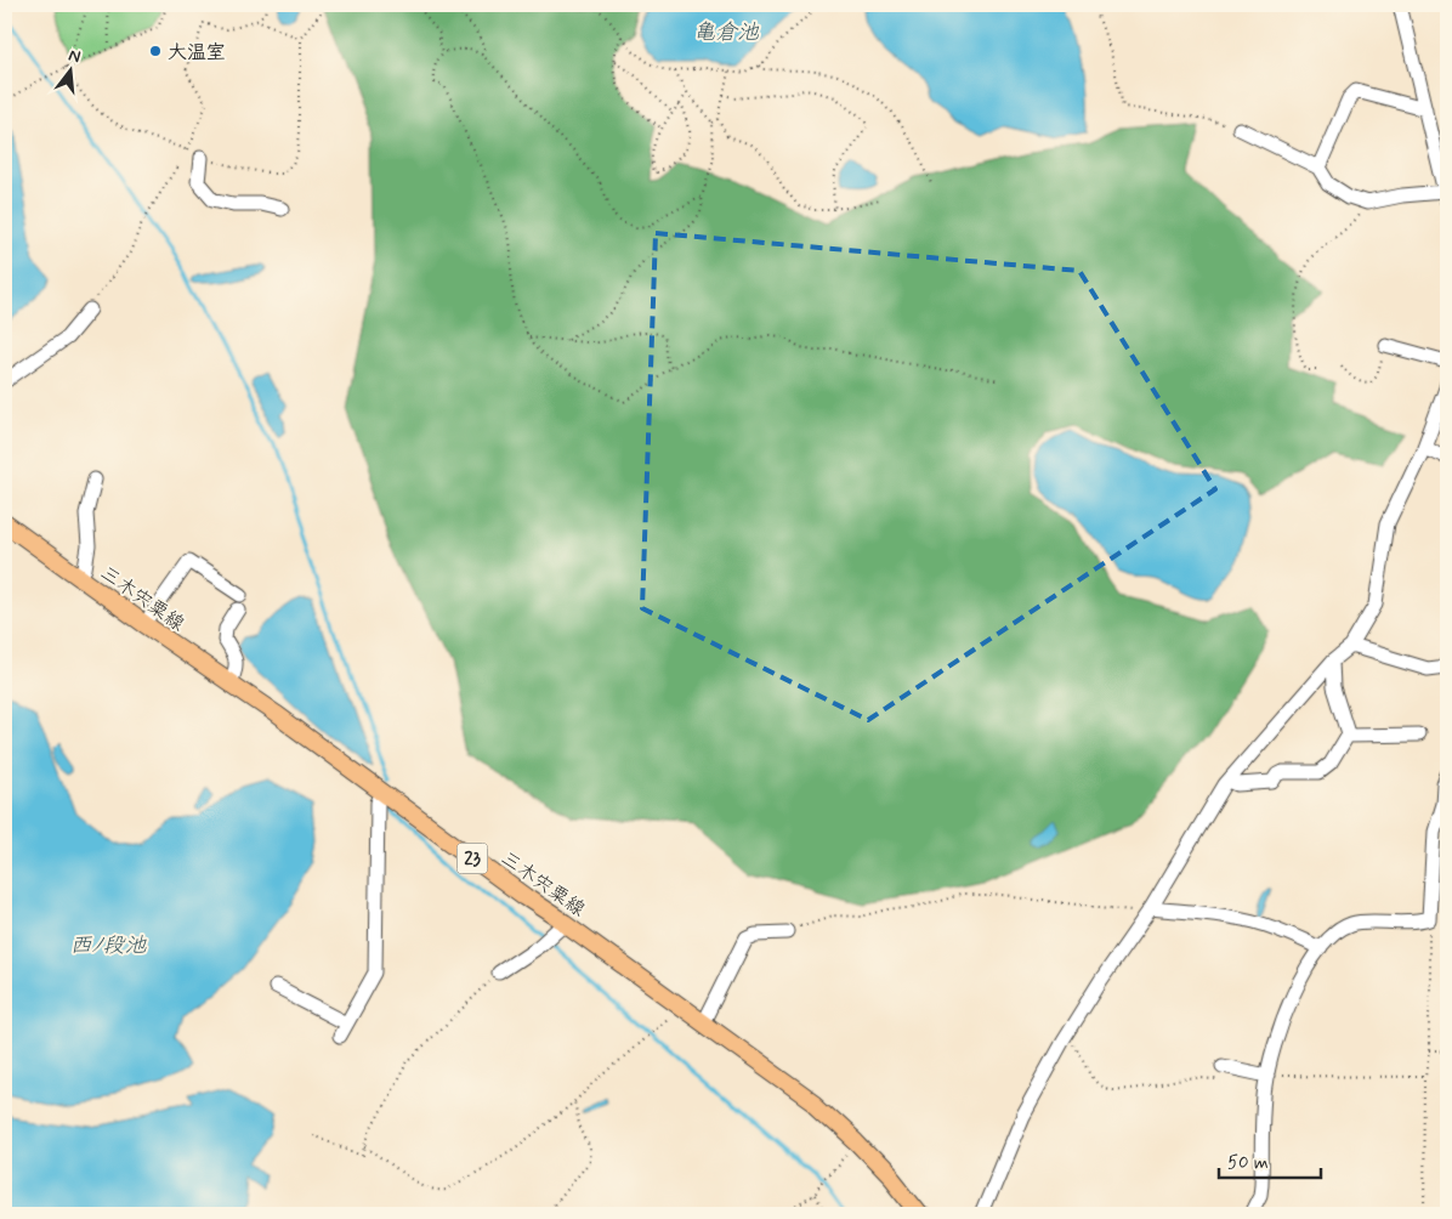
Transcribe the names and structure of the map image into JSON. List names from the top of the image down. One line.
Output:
{"streets":{"main road":["三木宍粟線","23"]},"water":["亀倉池","西ﾉ段池"],"places":["大温室"],"scale_bar":"50 m","north":"top"}
